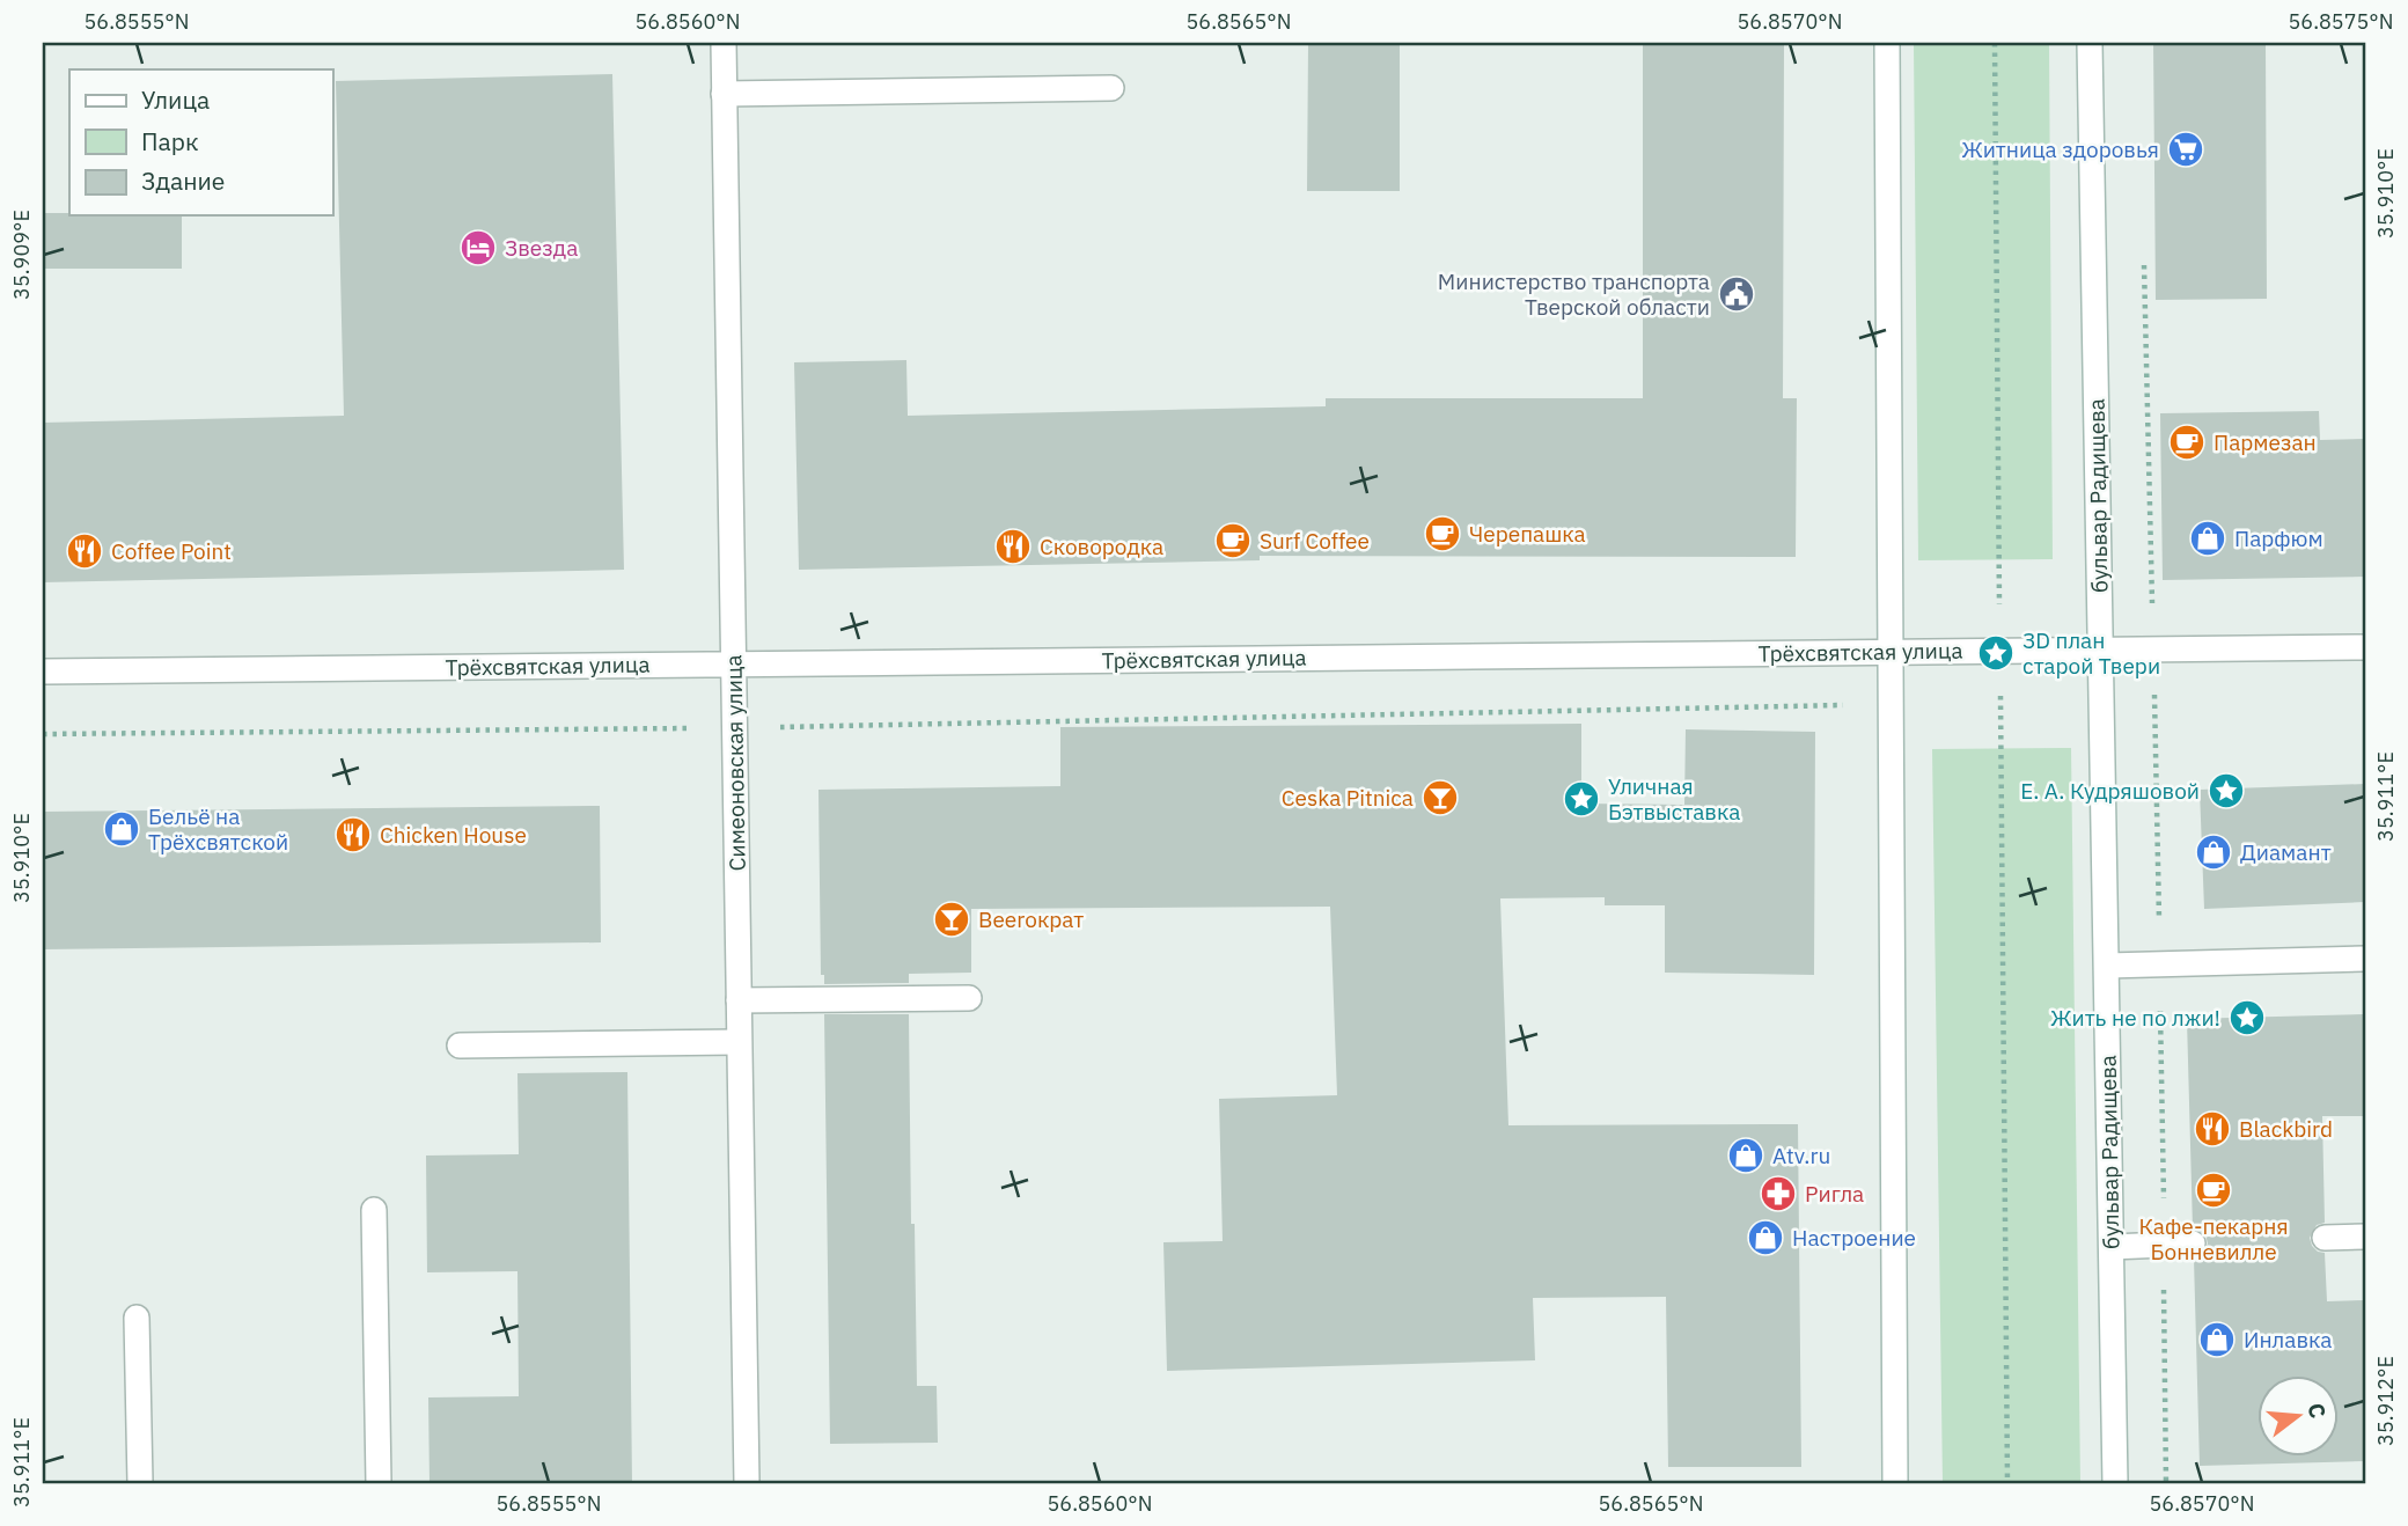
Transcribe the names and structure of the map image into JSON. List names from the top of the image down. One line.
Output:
{"streets":{"street":["бульвар Радищева","Трёхсвятская улица","Симеоновская улица"]},"crossings":[["бульвар Радищева","Трёхсвятская улица"],["Трёхсвятская улица","Симеоновская улица"]],"places":{"supermarket":["Житница здоровья"],"hotel":["Звезда"],"public building":["Министерство транспорта Тверской области"],"cafe":["Пармезан","Черепашка","Surf Coffee","Кафе-пекарня Бонневилле"],"shop":["Парфюм","Бельё на Трёхсвятской","Диамант","Atv.ru","Настроение","Инлавка"],"restaurant":["Сковородка","Coffee Point","Chicken House","Blackbird"],"place":["ЗD план старой Твери","Е. А. Кудряшовой","Уличная Бэтвыставка","Жить не по лжи!"],"bar":["Ceska Pitnica","Beerократ"],"pharmacy":["Ригла"]},"legend":["Улица","Парк","Здание"],"north":"right","coordinates":["56.8555°N","56.8560°N","56.8565°N","56.8570°N","56.8575°N","35.910°E","35.909°E","35.911°E","35.912°E"]}
